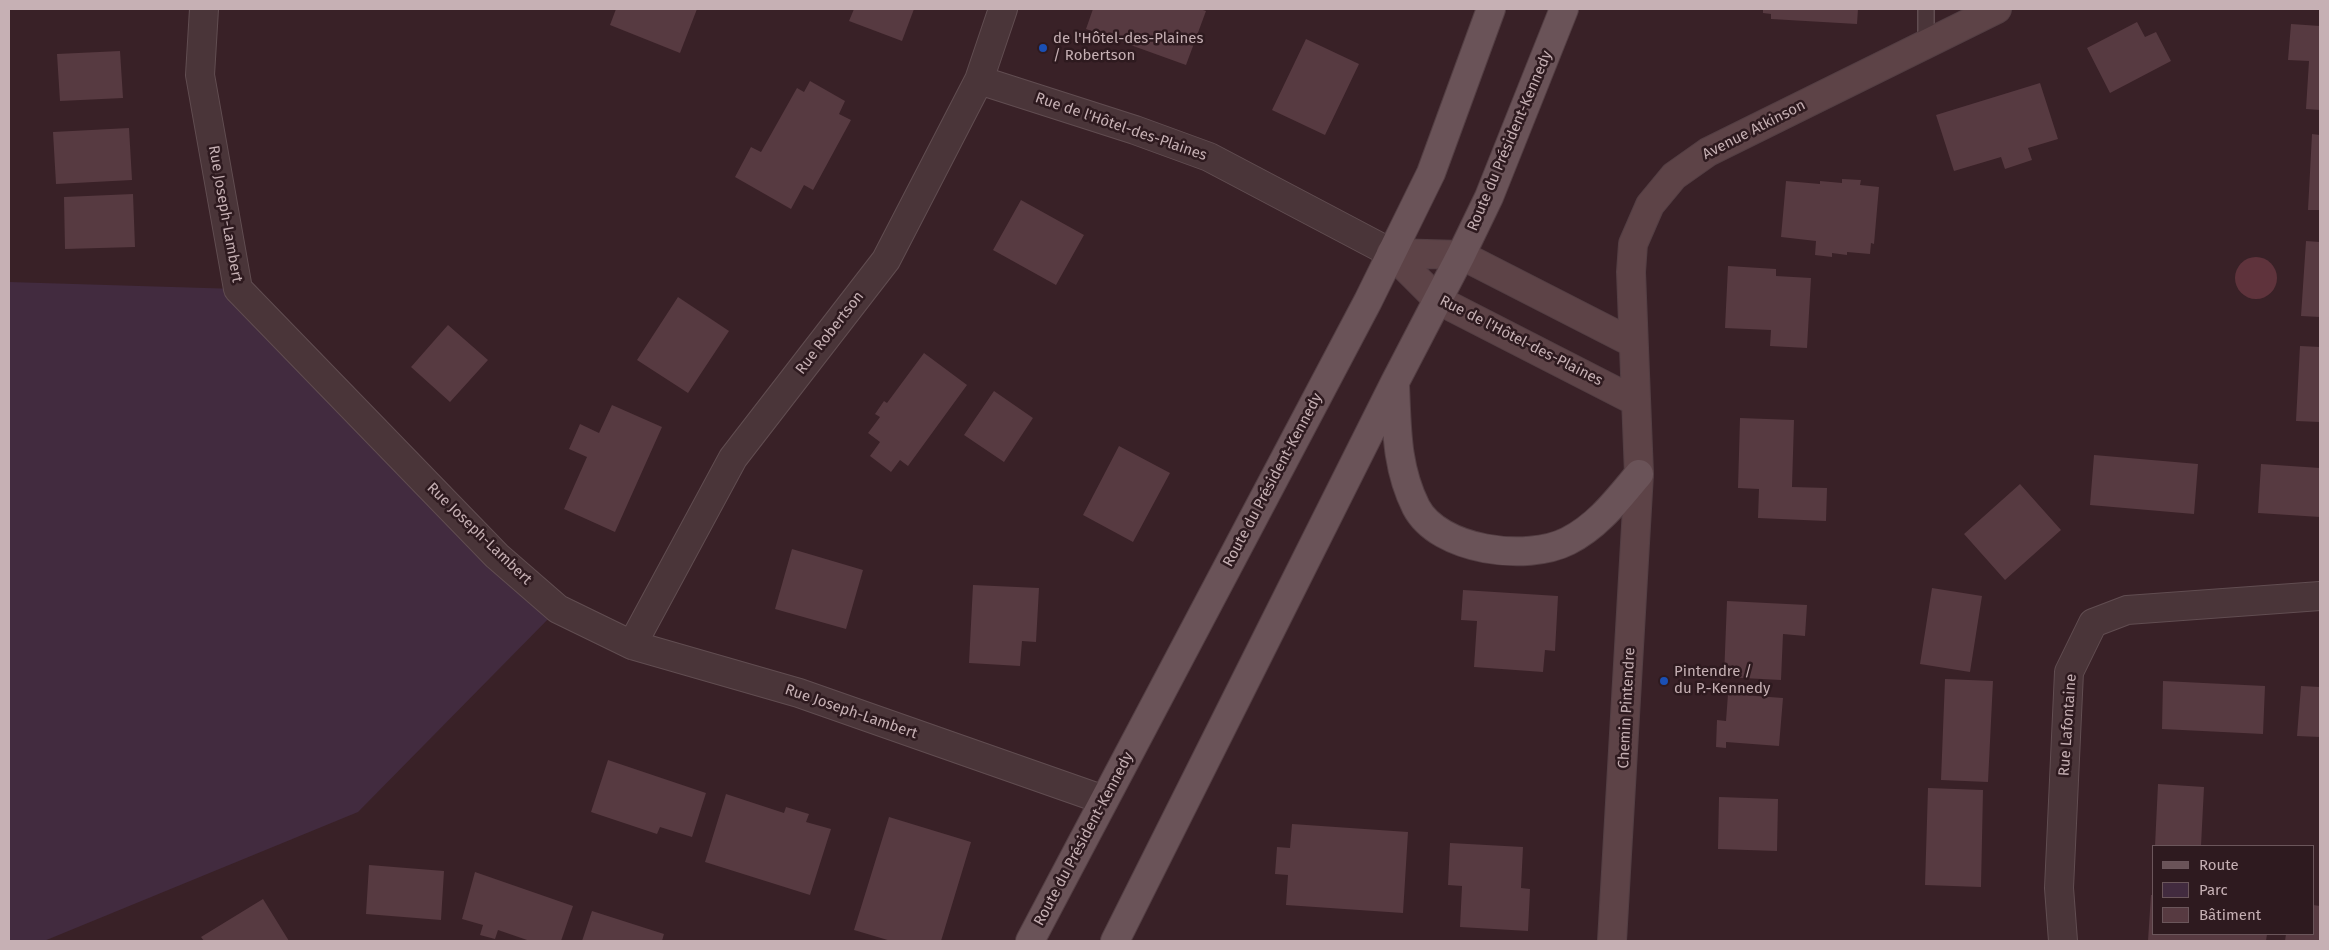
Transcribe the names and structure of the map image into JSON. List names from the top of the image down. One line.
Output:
{"streets":{"main road":["Route du Président-Kennedy"],"street":["Rue de l'Hôtel-des-Plaines","Avenue Atkinson","Rue Joseph-Lambert","Rue Robertson","Chemin Pintendre","Rue Lafontaine"]},"crossings":[["Rue de l'Hôtel-des-Plaines","Avenue Atkinson"],["Rue de l'Hôtel-des-Plaines","Route du Président-Kennedy"],["Rue de l'Hôtel-des-Plaines","Rue Robertson"],["Rue de l'Hôtel-des-Plaines","Chemin Pintendre"],["Avenue Atkinson","Chemin Pintendre"],["Route du Président-Kennedy","Rue Joseph-Lambert"],["Rue Joseph-Lambert","Rue Robertson"]],"places":["de l'Hôtel-des-Plaines / Robertson","Pintendre / du P.-Kennedy"],"legend":["Route","Parc","Bâtiment"]}
